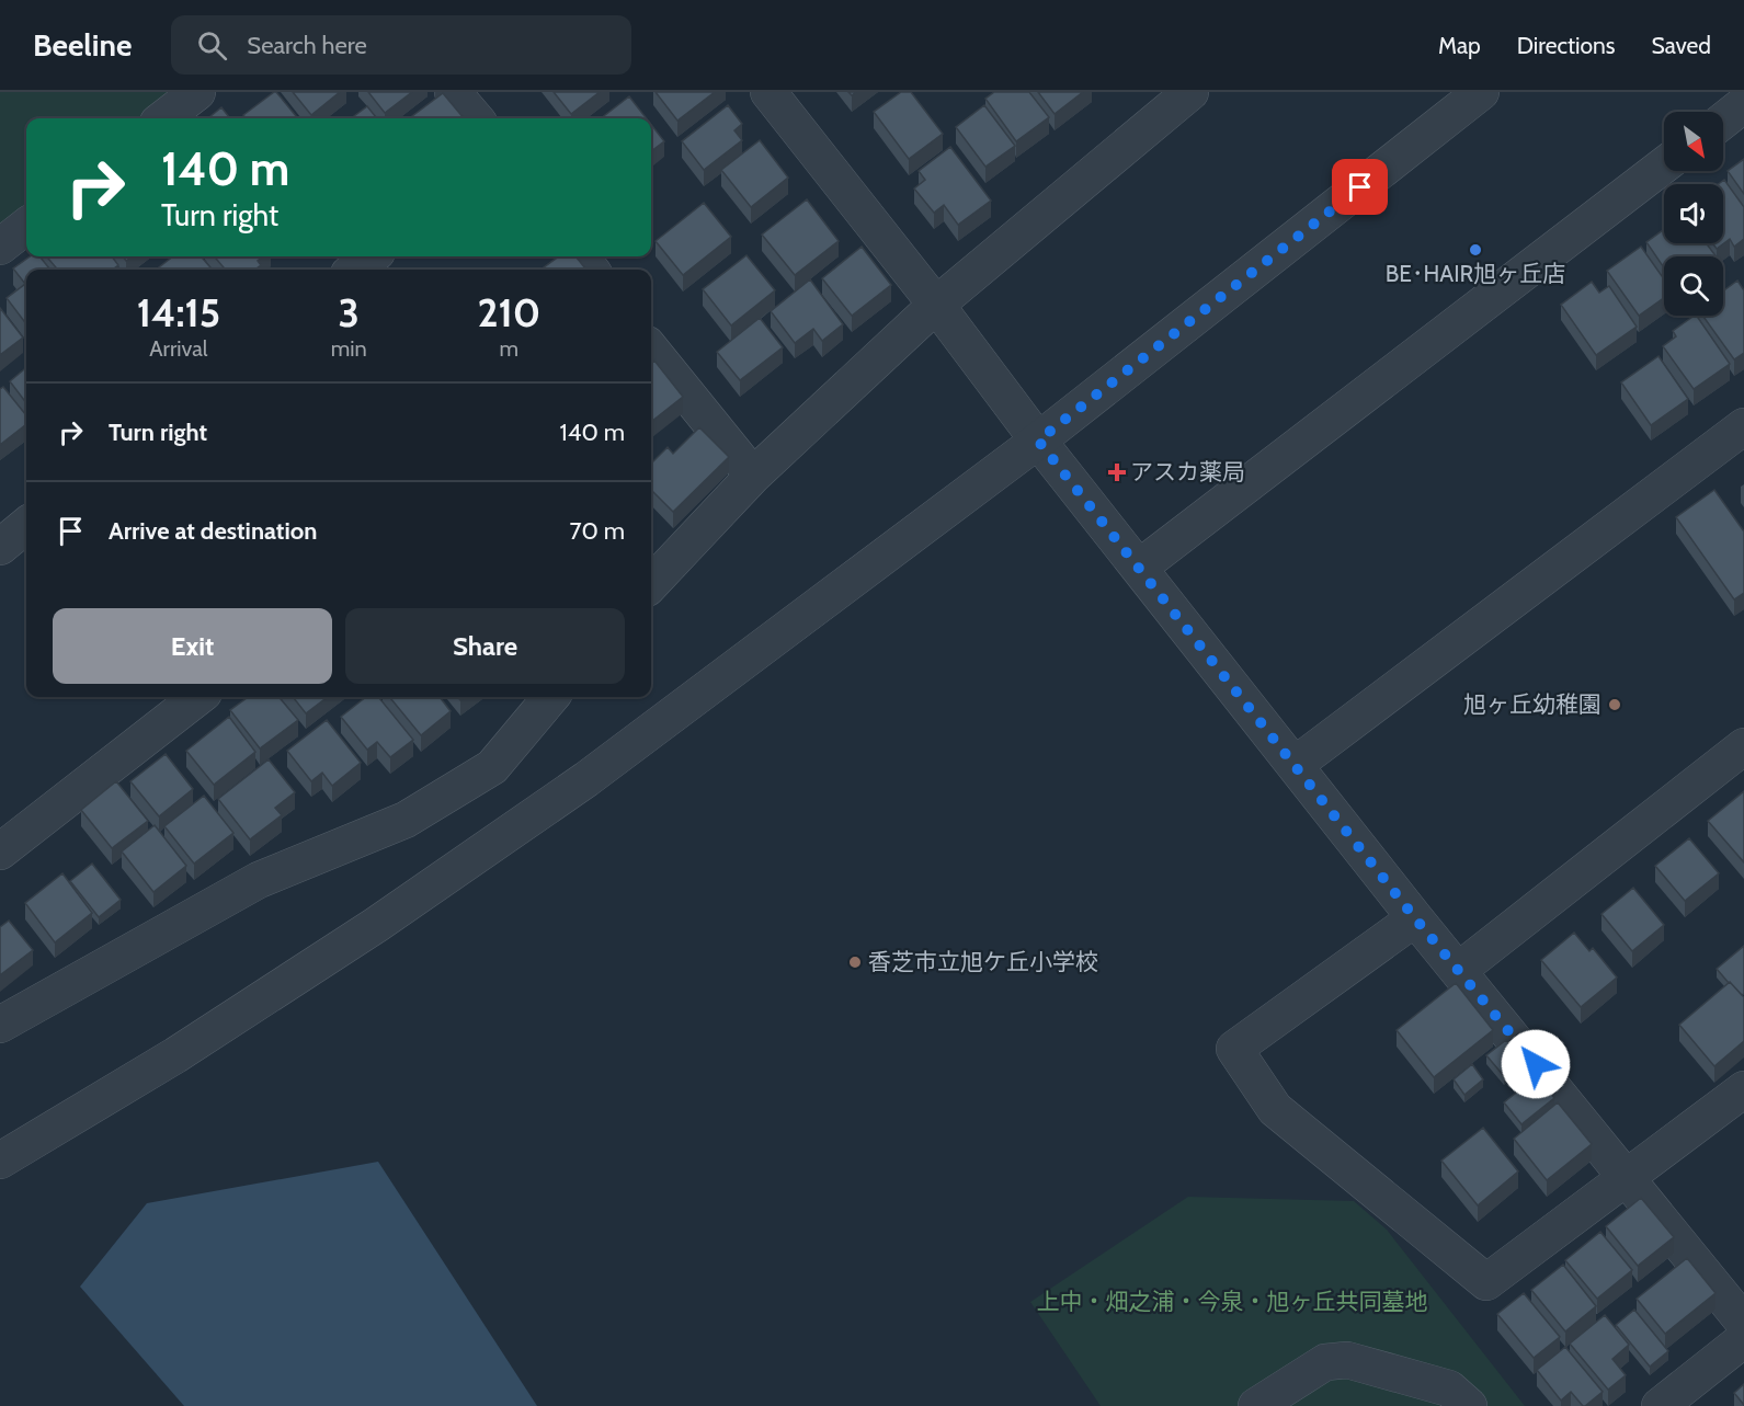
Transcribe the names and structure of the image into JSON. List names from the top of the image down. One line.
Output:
{"parks":["上中・畑之浦・今泉・旭ヶ丘共同墓地"],"places":{"other":["BE･HAIR旭ヶ丘店","旭ヶ丘幼稚園","香芝市立旭ケ丘小学校"],"health":["アスカ薬局"]},"north":"bottom right","page":{"header":"Beeline","search":"Search here","nav":["Map","Directions","Saved"],"turn":["140 m","Turn right"],"eta":["14:15","Arrival","3","min","210","m"],"list":[{"name":"Turn right","value":"140 m"},{"name":"Arrive at destination","value":"70 m"}],"buttons":["Exit","Share"]}}
